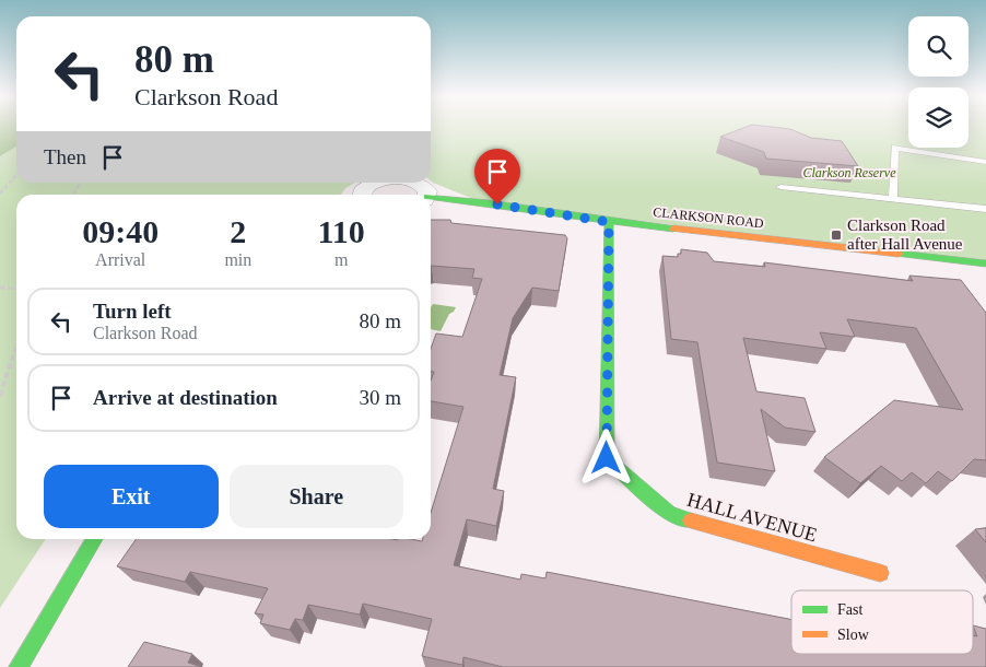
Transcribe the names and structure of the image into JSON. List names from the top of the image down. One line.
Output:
{"streets":{"street":["CLARKSON ROAD","HALL AVENUE"]},"crossings":[["CLARKSON ROAD","HALL AVENUE"]],"parks":["Clarkson Reserve"],"places":{"transit":["Clarkson Road after Hall Avenue"]},"legend":["Fast","Slow"],"page":{"turn":["80 m","Clarkson Road"],"then":"Then","eta":["09:40","Arrival","2","min","110","m"],"list":[{"name":"Turn left","note":"Clarkson Road","value":"80 m"},{"name":"Arrive at destination","value":"30 m"}],"buttons":["Exit","Share"]}}
